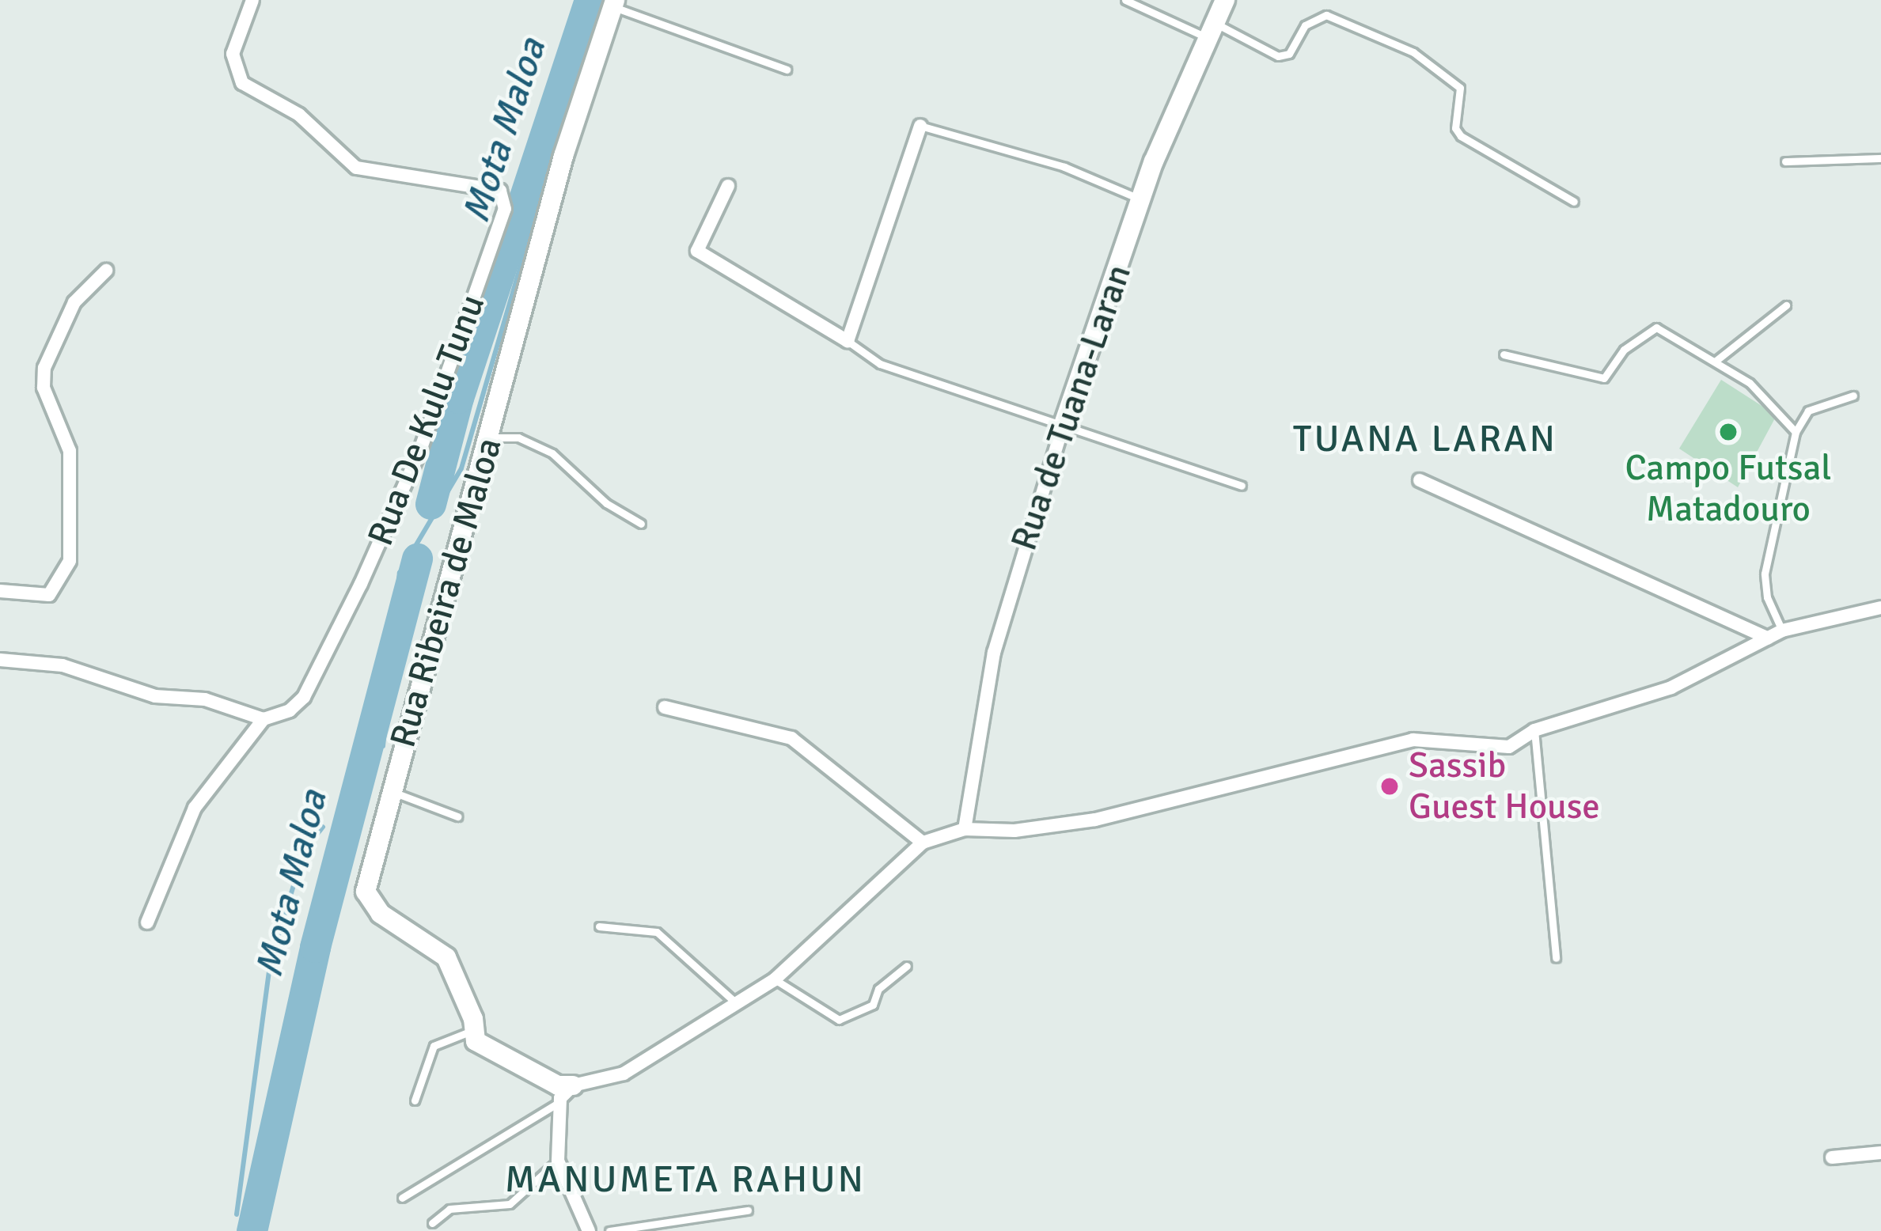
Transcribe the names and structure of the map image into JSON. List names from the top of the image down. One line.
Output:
{"streets":{"street":["Rua de Tuana-Laran","Rua De Kulu Tunu","Rua Ribeira de Maloa"]},"districts":["TUANA LARAN","MANUMETA RAHUN"],"water":["Mota Maloa"],"places":["Campo Futsal Matadouro","Sassib Guest House"]}
